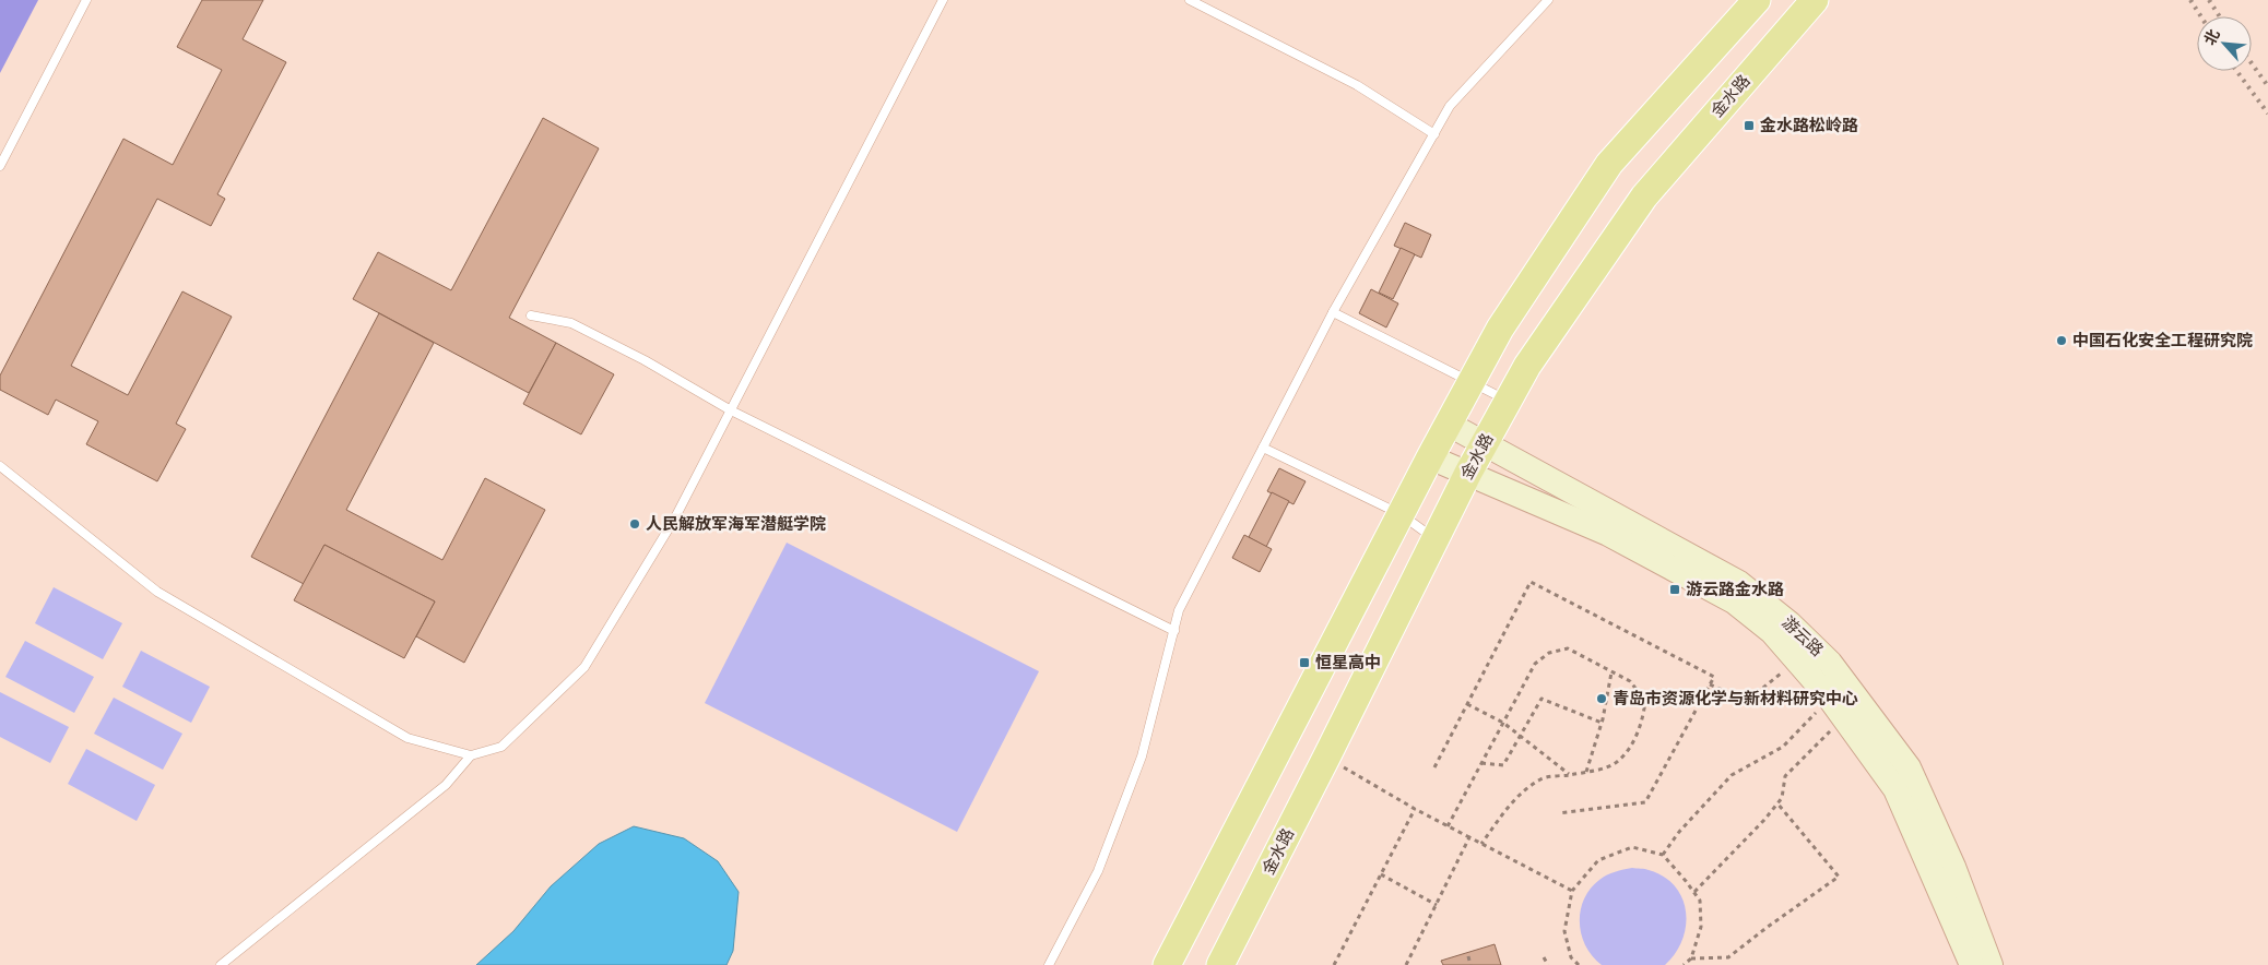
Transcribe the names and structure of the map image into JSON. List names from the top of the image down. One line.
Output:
{"streets":{"main road":["金水路","游云路"]},"crossings":[["金水路","游云路"]],"places":{"transit":["金水路松岭路","游云路金水路","恒星高中"],"other":["中国石化安全工程研究院","人民解放军海军潜艇学院","青岛市资源化学与新材料研究中心"]},"north":"top left"}
